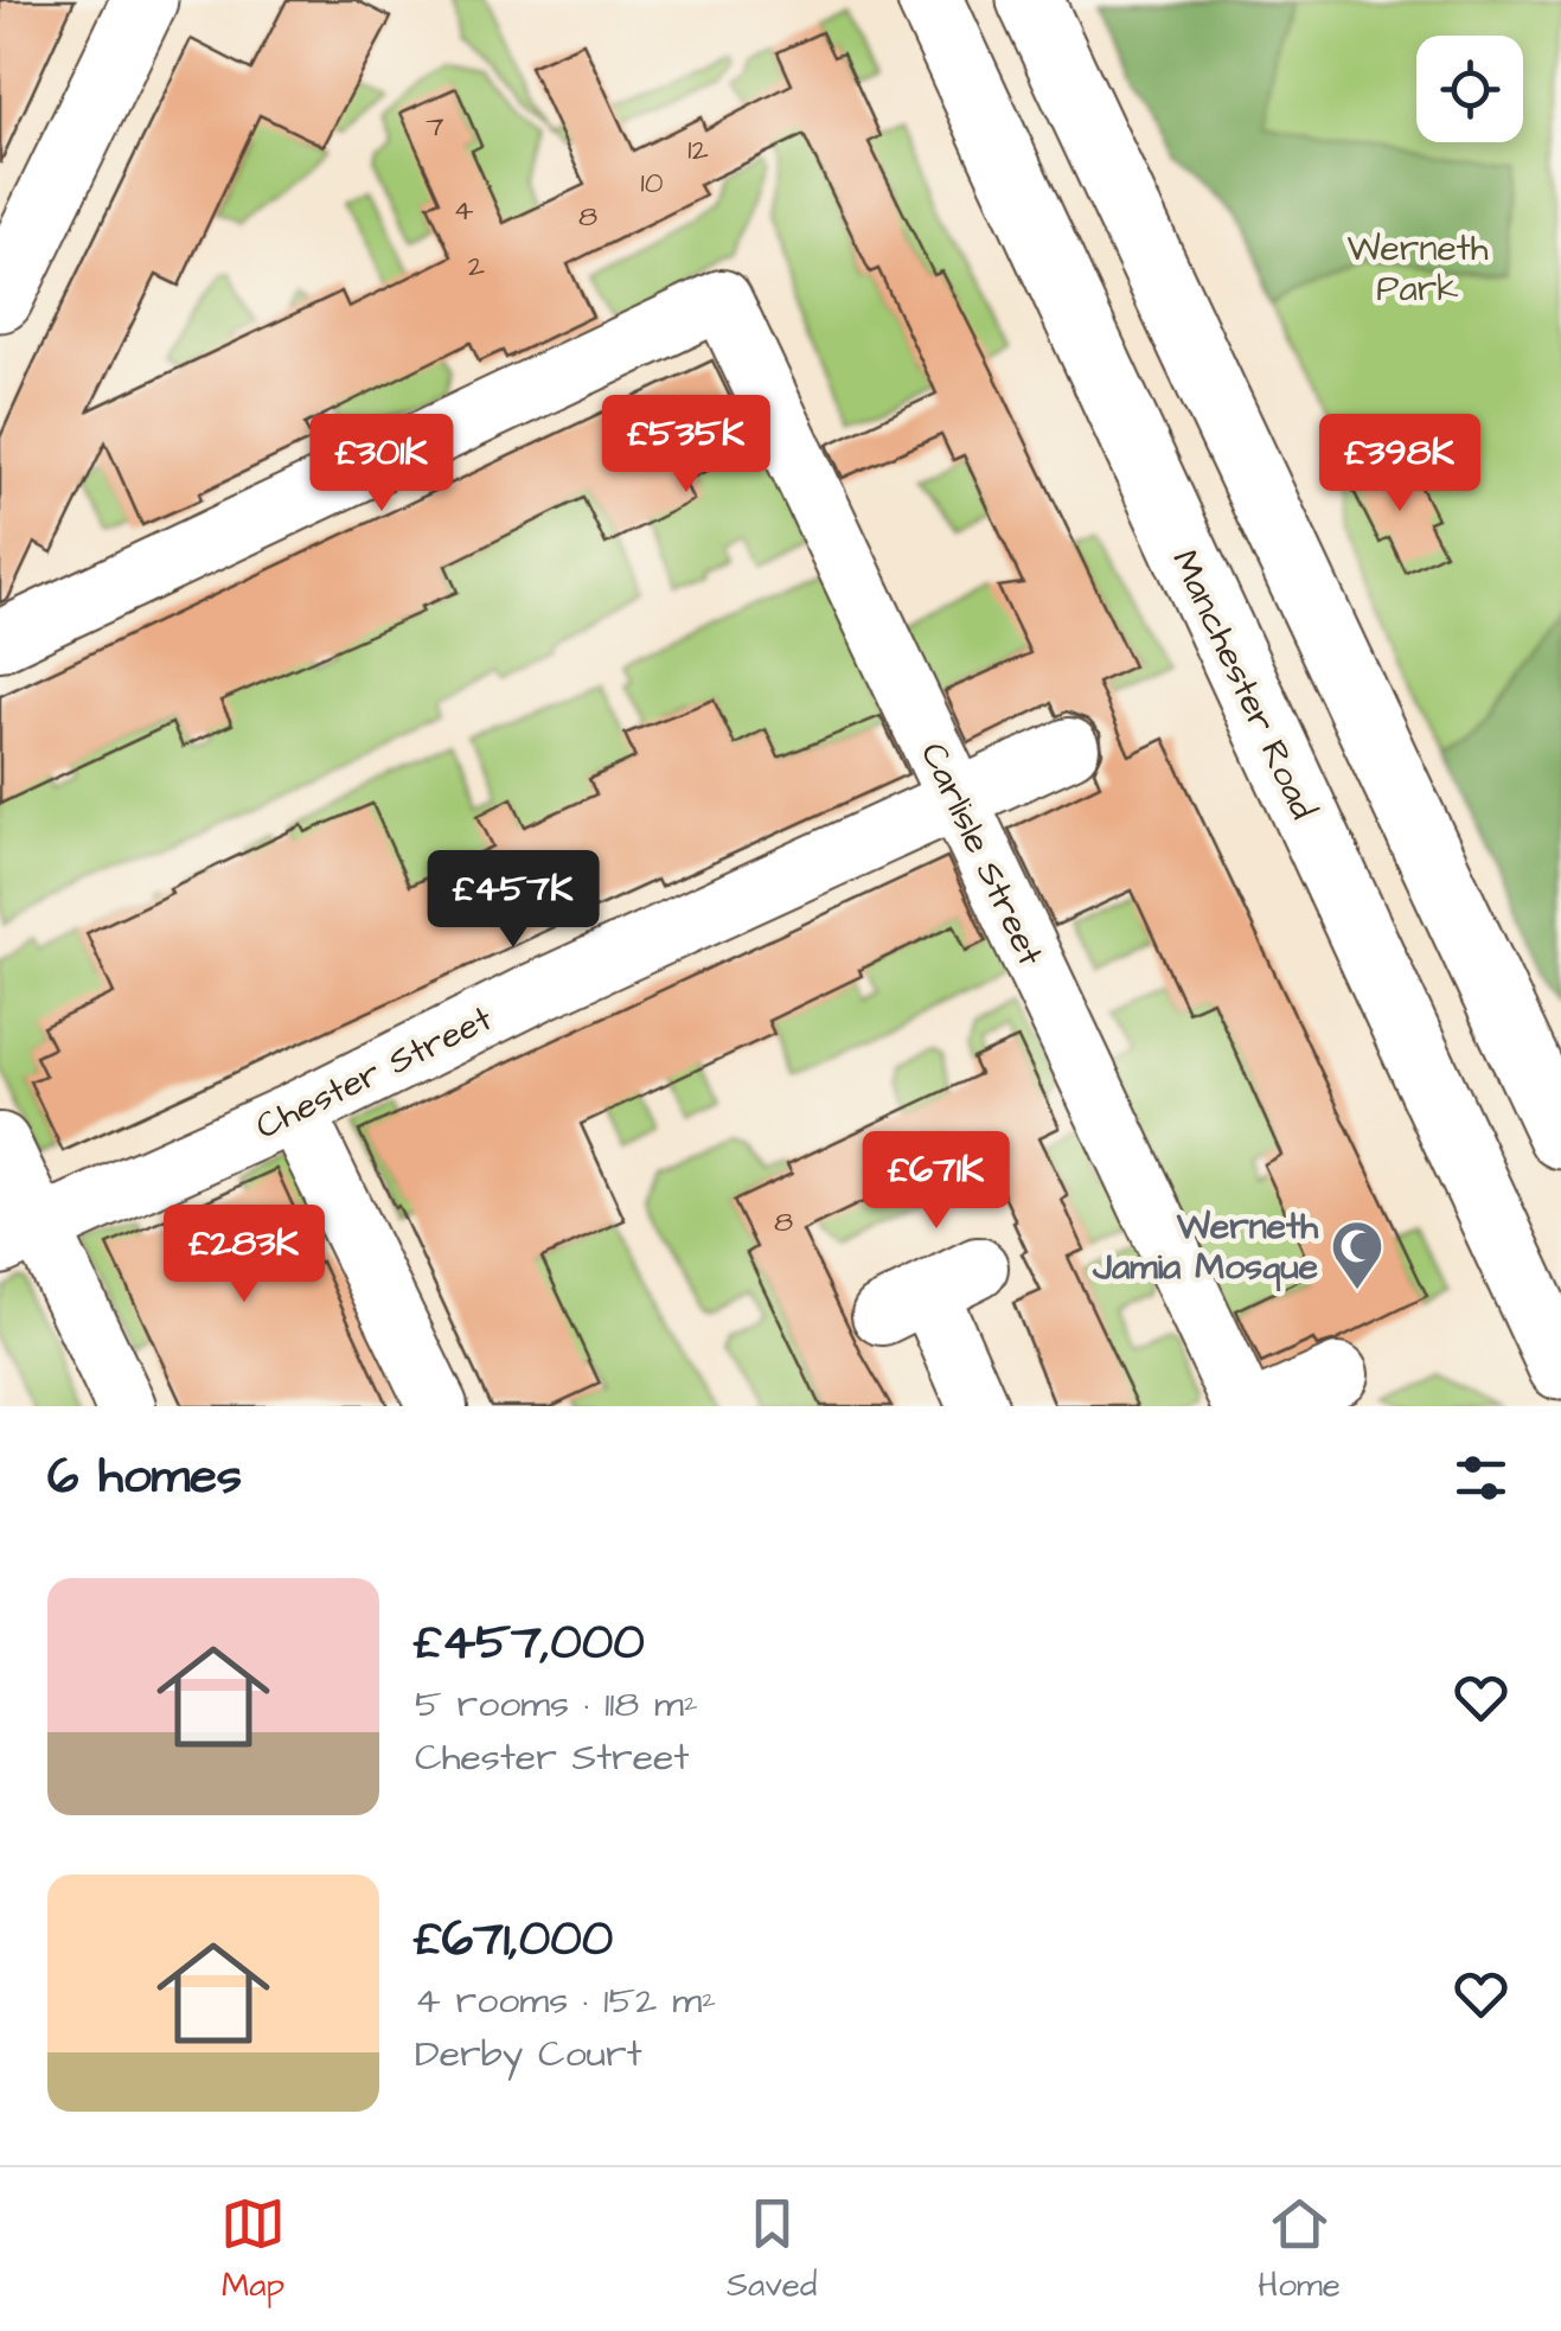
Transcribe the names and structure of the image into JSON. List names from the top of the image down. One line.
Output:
{"streets":{"main road":["Manchester Road"],"street":["Carlisle Street","Chester Street"]},"crossings":[["Carlisle Street","Chester Street"]],"parks":["Werneth Park"],"places":{"mosque":["Werneth Jamia Mosque"]},"house_numbers":["7","12","10","4","8","2","8"],"page":{"price":["£535K","£301K","£398K","£457K","£671K","£283K"],"heading":"6 homes","list":[{"name":"£457,000","note":"5 rooms · 118 m² · Chester Street"},{"name":"£671,000","note":"4 rooms · 152 m² · Derby Court"}],"tabs":["Map","Saved","Home"]}}
